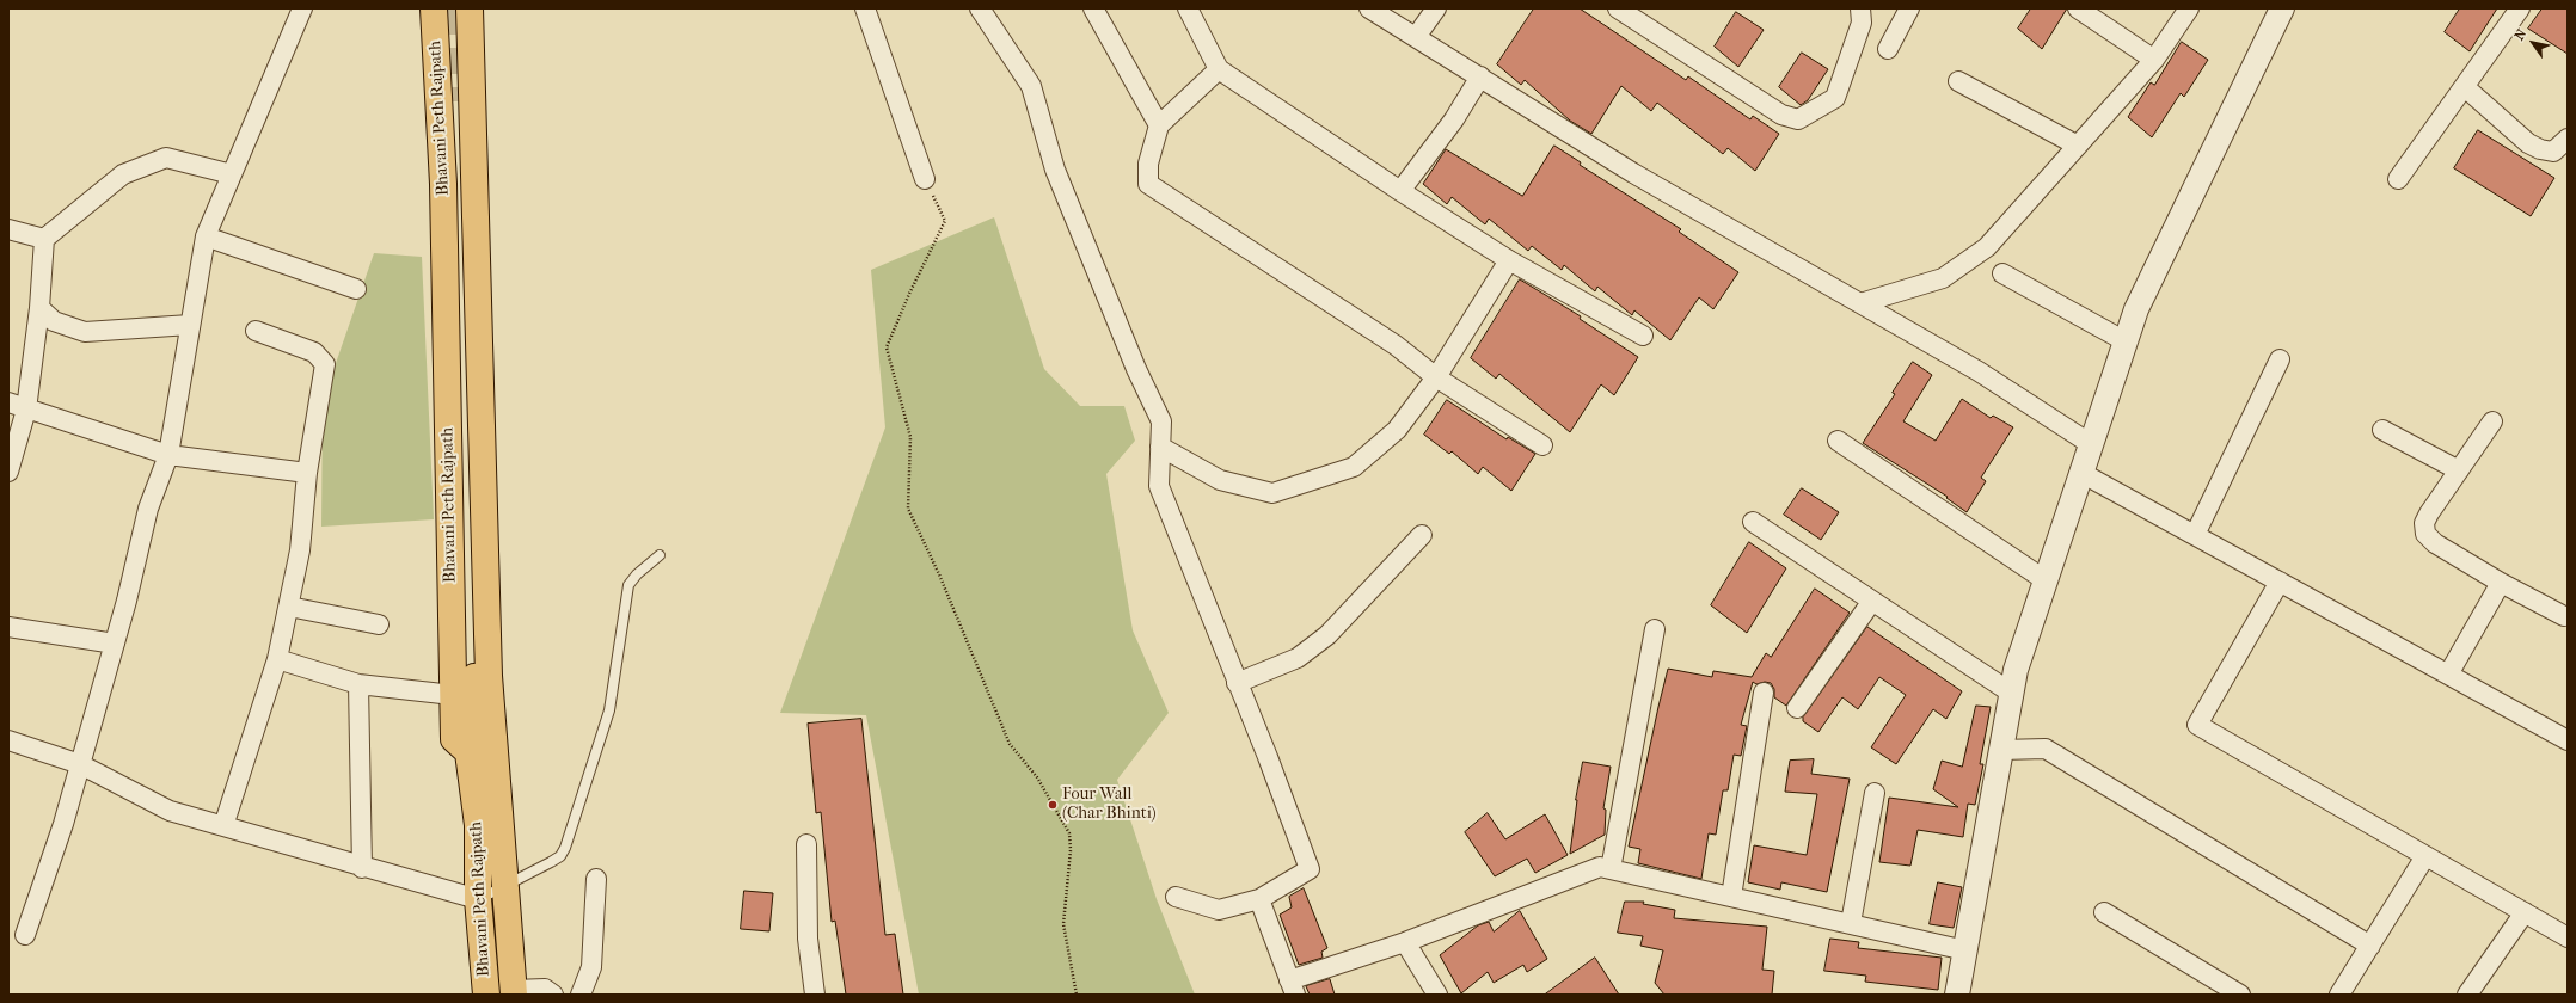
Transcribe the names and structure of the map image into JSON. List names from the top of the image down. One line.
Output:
{"streets":{"main road":["Bhavani Peth Rajpath"]},"places":["Four Wall (Char Bhinti)"],"north":"top left"}
